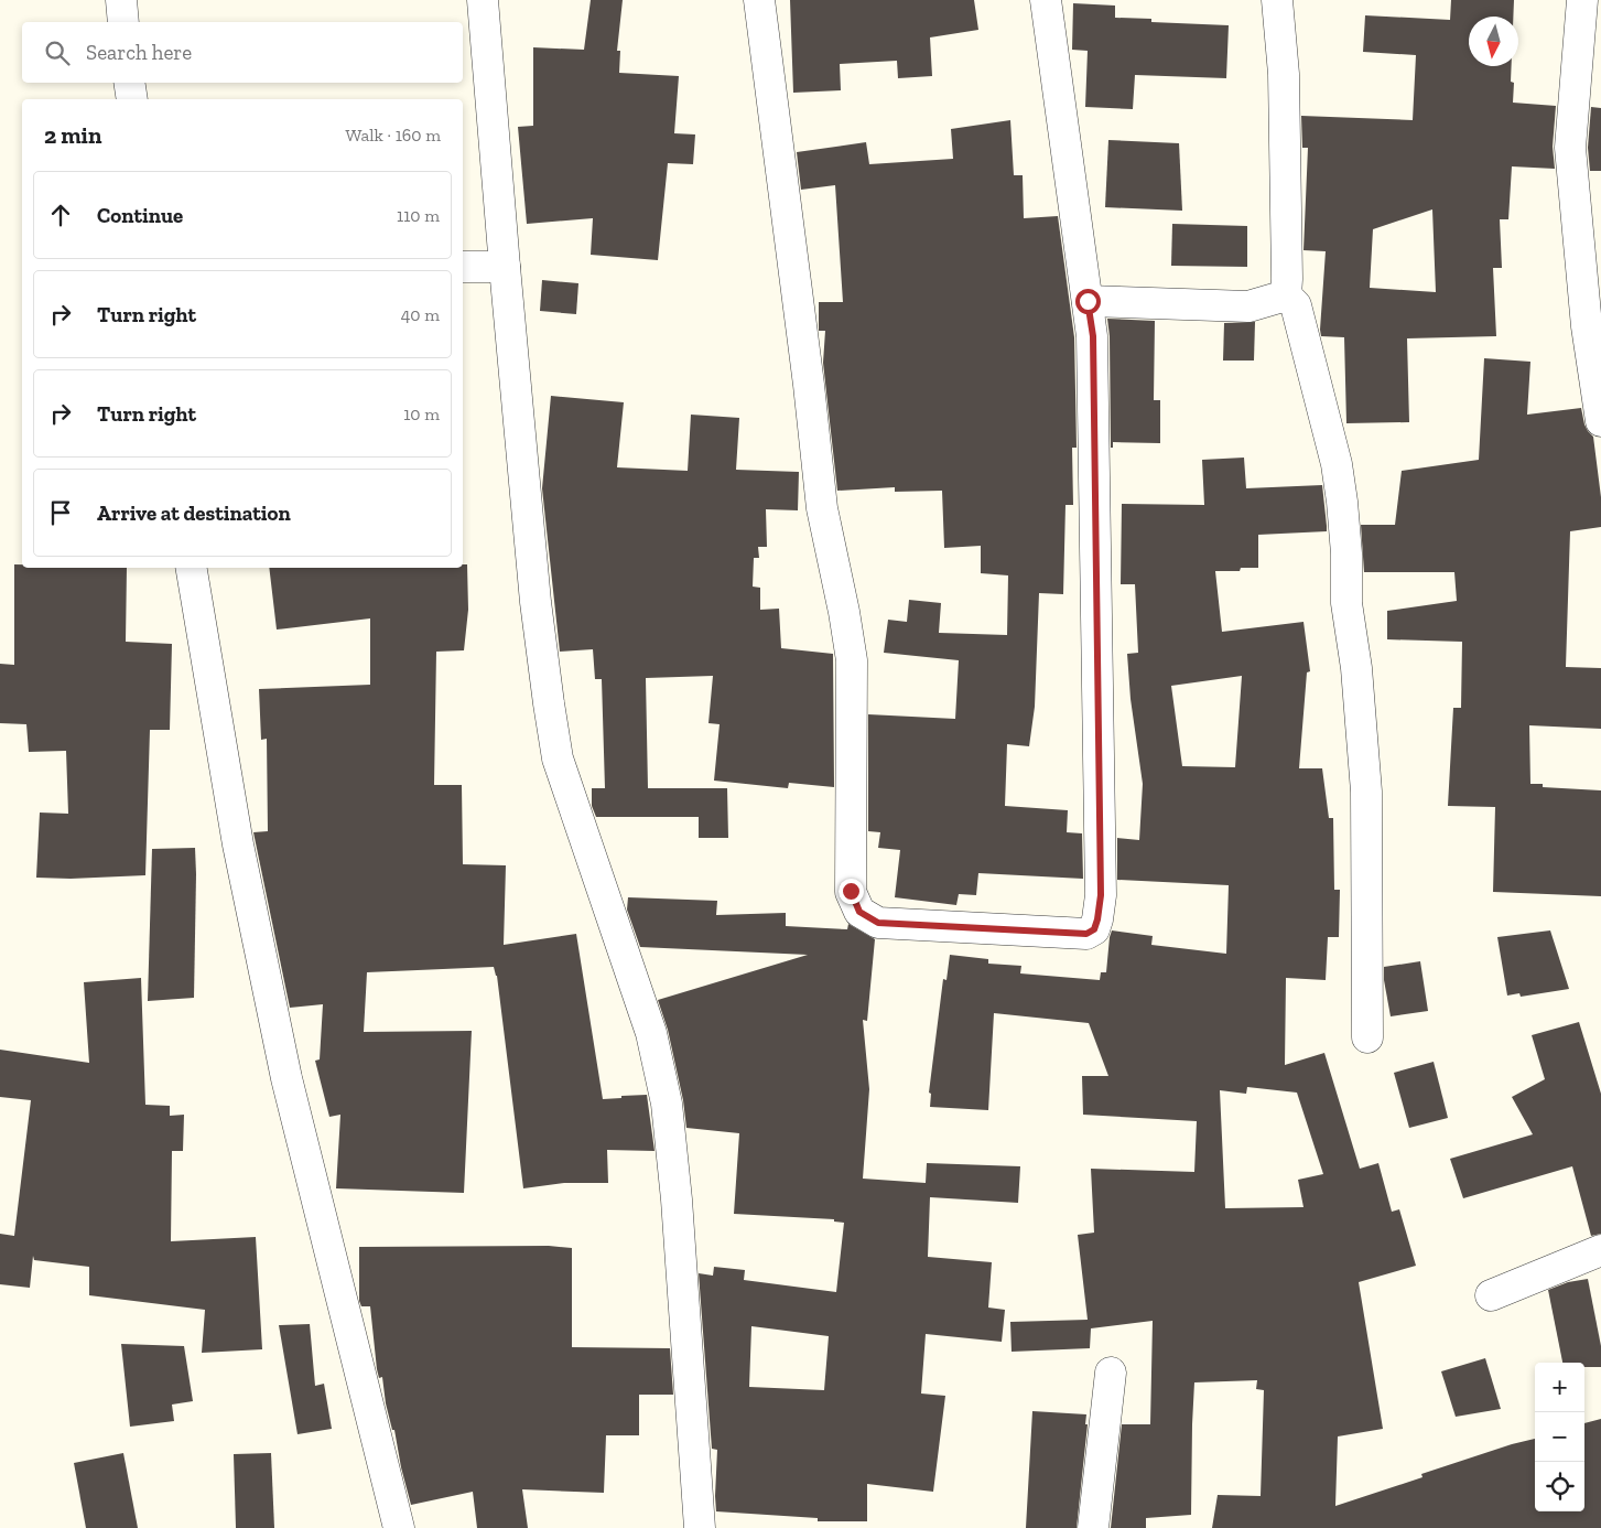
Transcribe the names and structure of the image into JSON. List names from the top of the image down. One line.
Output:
{"north":"bottom","page":{"search":"Search here","heading":["2 min","Walk · 160 m"],"list":[["Continue","110 m"],["Turn right","40 m"],["Turn right","10 m"],"Arrive at destination"],"map_buttons":["+","−"]}}
